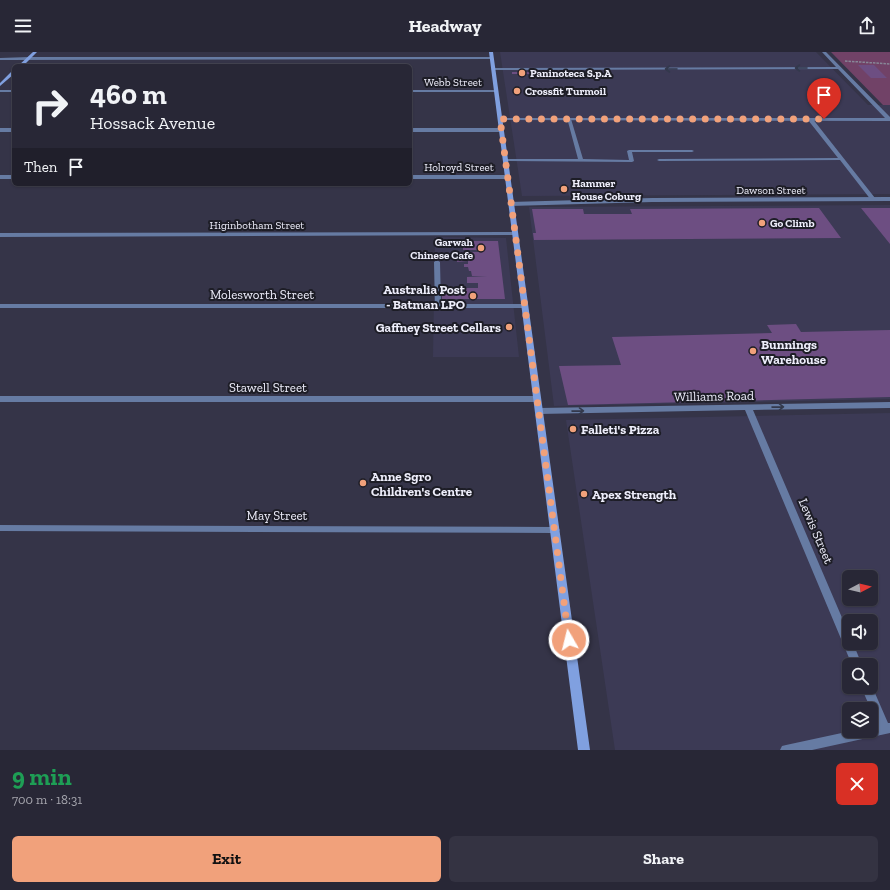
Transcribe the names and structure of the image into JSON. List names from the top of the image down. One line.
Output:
{"streets":{"street":["Webb Street","Holroyd Street","Dawson Street","Higinbotham Street","Molesworth Street","Stawell Street","Williams Road","May Street","Lewis Street"]},"crossings":[["Williams Road","Lewis Street"]],"one_way":["Williams Road"],"places":["Paninoteca S.p.A","Crossfit Turmoil","Hammer House Coburg","Go Climb","Garwah Chinese Cafe","Australia Post - Batman LPO","Gaffney Street Cellars","Bunnings Warehouse","Falleti's Pizza","Anne Sgro Children's Centre","Apex Strength"],"north":"right","page":{"header":"Headway","turn":["460 m","Hossack Avenue"],"then":"Then","heading":["9 min","700 m · 18:31"],"buttons":["Exit","Share"]}}
